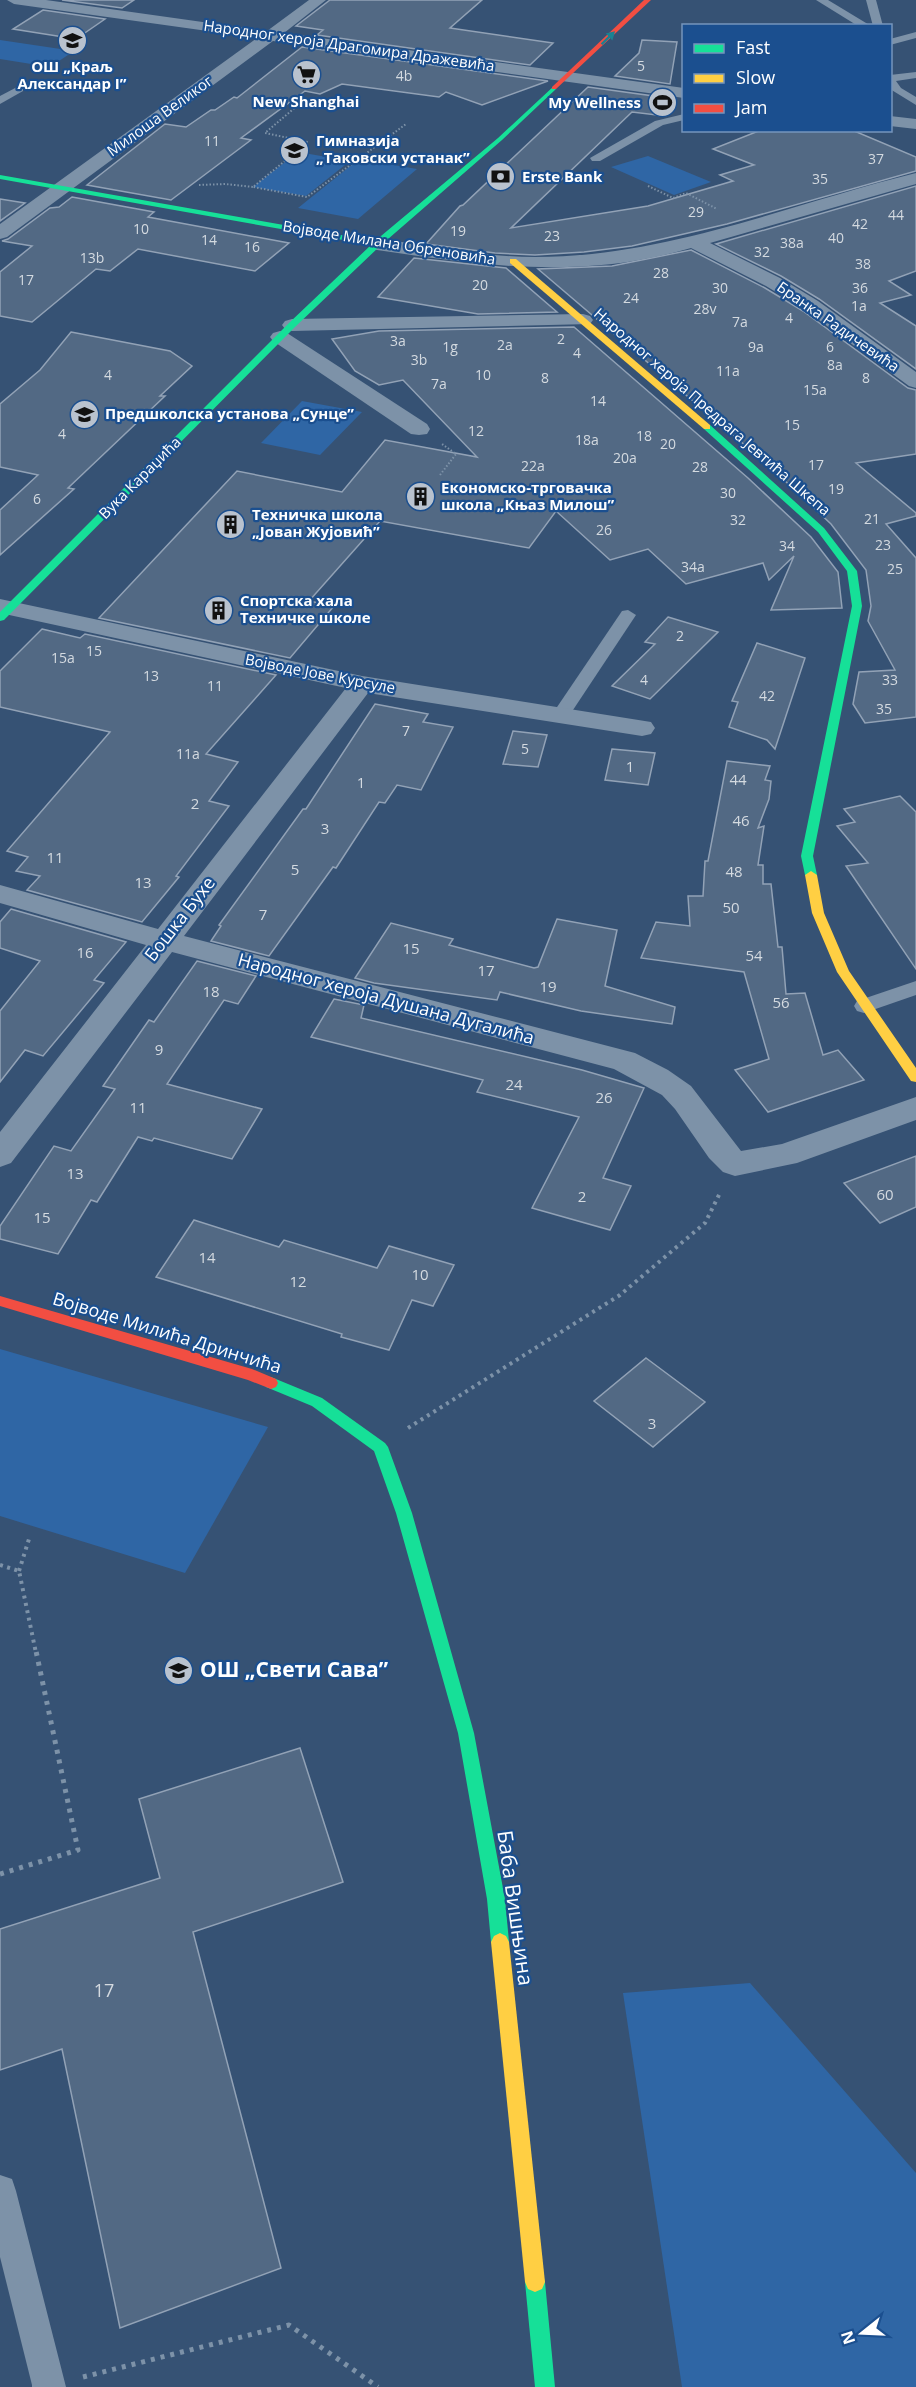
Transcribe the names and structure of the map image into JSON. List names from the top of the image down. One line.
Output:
{"streets":{"street":["Народног хероја Драгомира Дражевића","Милоша Великог","Војводе Милана Обреновића","Бранка Радичевића","Народног хероја Предрага Јевтића Шкепа","Вука Караџића","Војводе Јове Курсуле","Бошка Бухе","Народног хероја Душана Дугалића","Војводе Милића Дринчића","Баба Вишњина"]},"crossings":[["Народног хероја Драгомира Дражевића","Милоша Великог"],["Народног хероја Драгомира Дражевића","Вука Караџића"],["Милоша Великог","Војводе Милана Обреновића"],["Војводе Милана Обреновића","Бранка Радичевића"],["Војводе Милана Обреновића","Народног хероја Предрага Јевтића Шкепа"],["Војводе Милана Обреновића","Вука Караџића"],["Вука Караџића","Војводе Јове Курсуле"],["Војводе Јове Курсуле","Бошка Бухе"],["Бошка Бухе","Народног хероја Душана Дугалића"],["Војводе Милића Дринчића","Баба Вишњина"]],"places":{"school or university":["ОШ „Краљ Александар I”","Гимназија „Таковски устанак”","Предшколска установа „Сунце”","ОШ „Свети Сава”"],"supermarket":["New Shanghai"],"sports":["My Wellness"],"bank":["Erste Bank"],"building":["Економско-трговачка школа „Књаз Милош”","Техничка школа „Јован Жујовић”","Спортска хала Техничке школе"]},"house_numbers":["5","4b","11","37","35","29","44","42","10","19","23","40","14","38a","16","32","13b","38","28","17","20","30","36","24","1a","28v","4","7a","2","3a","2a","1g","9a","6","4","3b","8a","11a","4","10","8","8","7a","15a","14","15","12","4","18","18a","20","20a","17","22a","28","19","30","6","21","32","26","23","34","34a","25","2","15","15a","13","4","33","11","42","35","7","5","11a","1","44","1","2","46","3","11","5","48","13","50","7","15","16","54","17","19","18","56","9","24","26","11","13","60","2","15","14","10","12","3","17"],"legend":["Fast","Slow","Jam"],"north":"left"}
